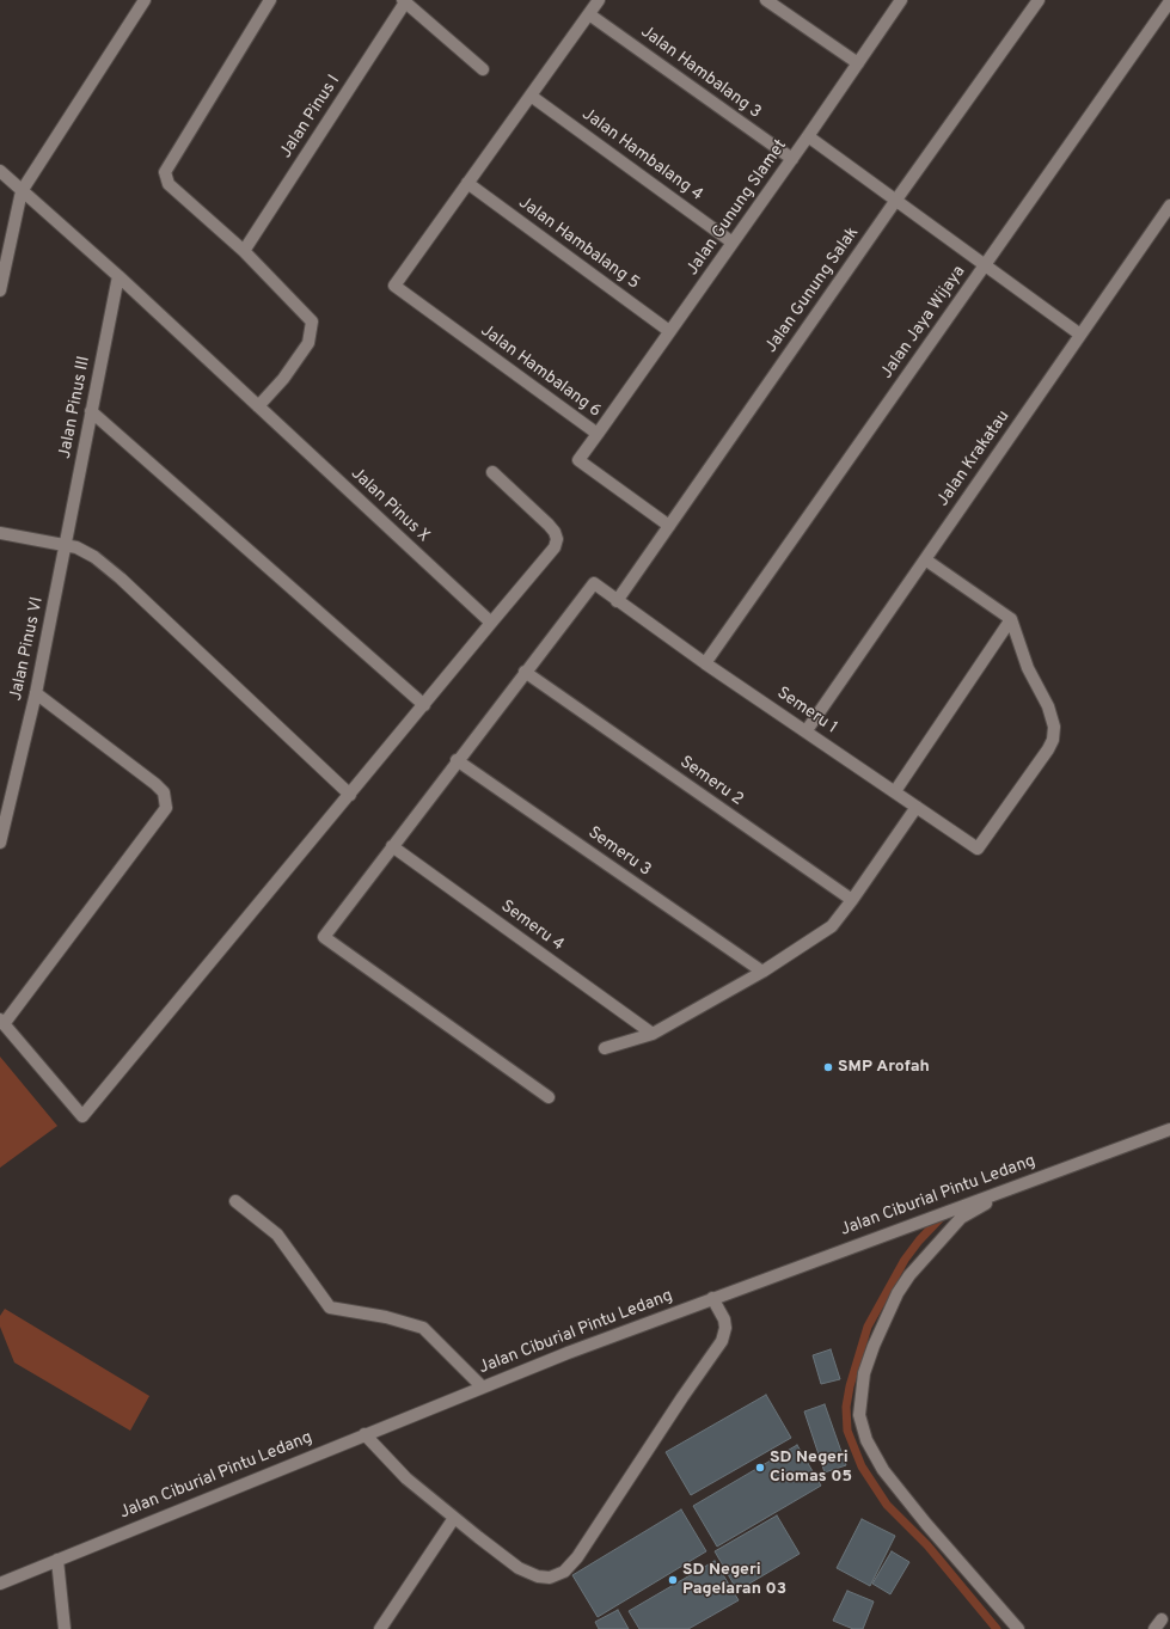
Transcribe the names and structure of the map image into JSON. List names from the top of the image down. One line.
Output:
{"streets":{"street":["Jalan Hambalang 3","Jalan Pinus I","Jalan Hambalang 4","Jalan Gunung Slamet","Jalan Hambalang 5","Jalan Gunung Salak","Jalan Jaya Wijaya","Jalan Hambalang 6","Jalan Pinus III","Jalan Krakatau","Jalan Pinus X","Jalan Pinus VI","Semeru 1","Semeru 2","Semeru 3","Semeru 4","Jalan Ciburial Pintu Ledang"]},"crossings":[["Jalan Hambalang 3","Jalan Gunung Slamet"],["Jalan Hambalang 4","Jalan Gunung Slamet"],["Jalan Gunung Slamet","Jalan Hambalang 5"],["Jalan Gunung Slamet","Jalan Hambalang 6"],["Jalan Hambalang 5","Jalan Hambalang 6"],["Jalan Gunung Salak","Jalan Hambalang 6"],["Jalan Gunung Salak","Semeru 1"],["Jalan Jaya Wijaya","Semeru 1"],["Jalan Pinus III","Jalan Pinus X"],["Jalan Pinus III","Jalan Pinus VI"],["Jalan Krakatau","Semeru 1"],["Semeru 1","Semeru 2"]],"places":["SMP Arofah","SD Negeri Ciomas 05","SD Negeri Pagelaran 03"]}
